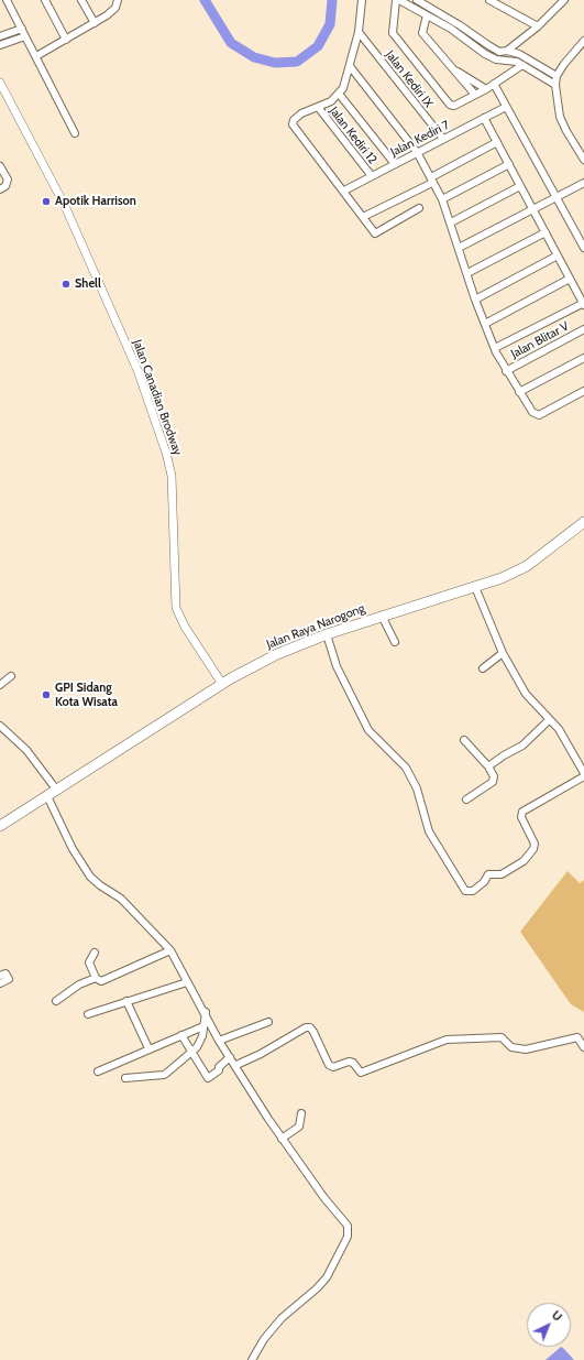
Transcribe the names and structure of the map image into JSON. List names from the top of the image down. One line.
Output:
{"streets":{"main road":["Jalan Raya Narogong"],"street":["Jalan Kediri IX","Jalan Kediri 12","Jalan Kediri 7","Jalan Blitar V","Jalan Canadian Brodway"]},"crossings":[["Jalan Kediri IX","Jalan Kediri 7"],["Jalan Kediri 12","Jalan Kediri 7"],["Jalan Canadian Brodway","Jalan Raya Narogong"]],"places":["Apotik Harrison","Shell","GPI Sidang Kota Wisata"],"north":"top right"}
